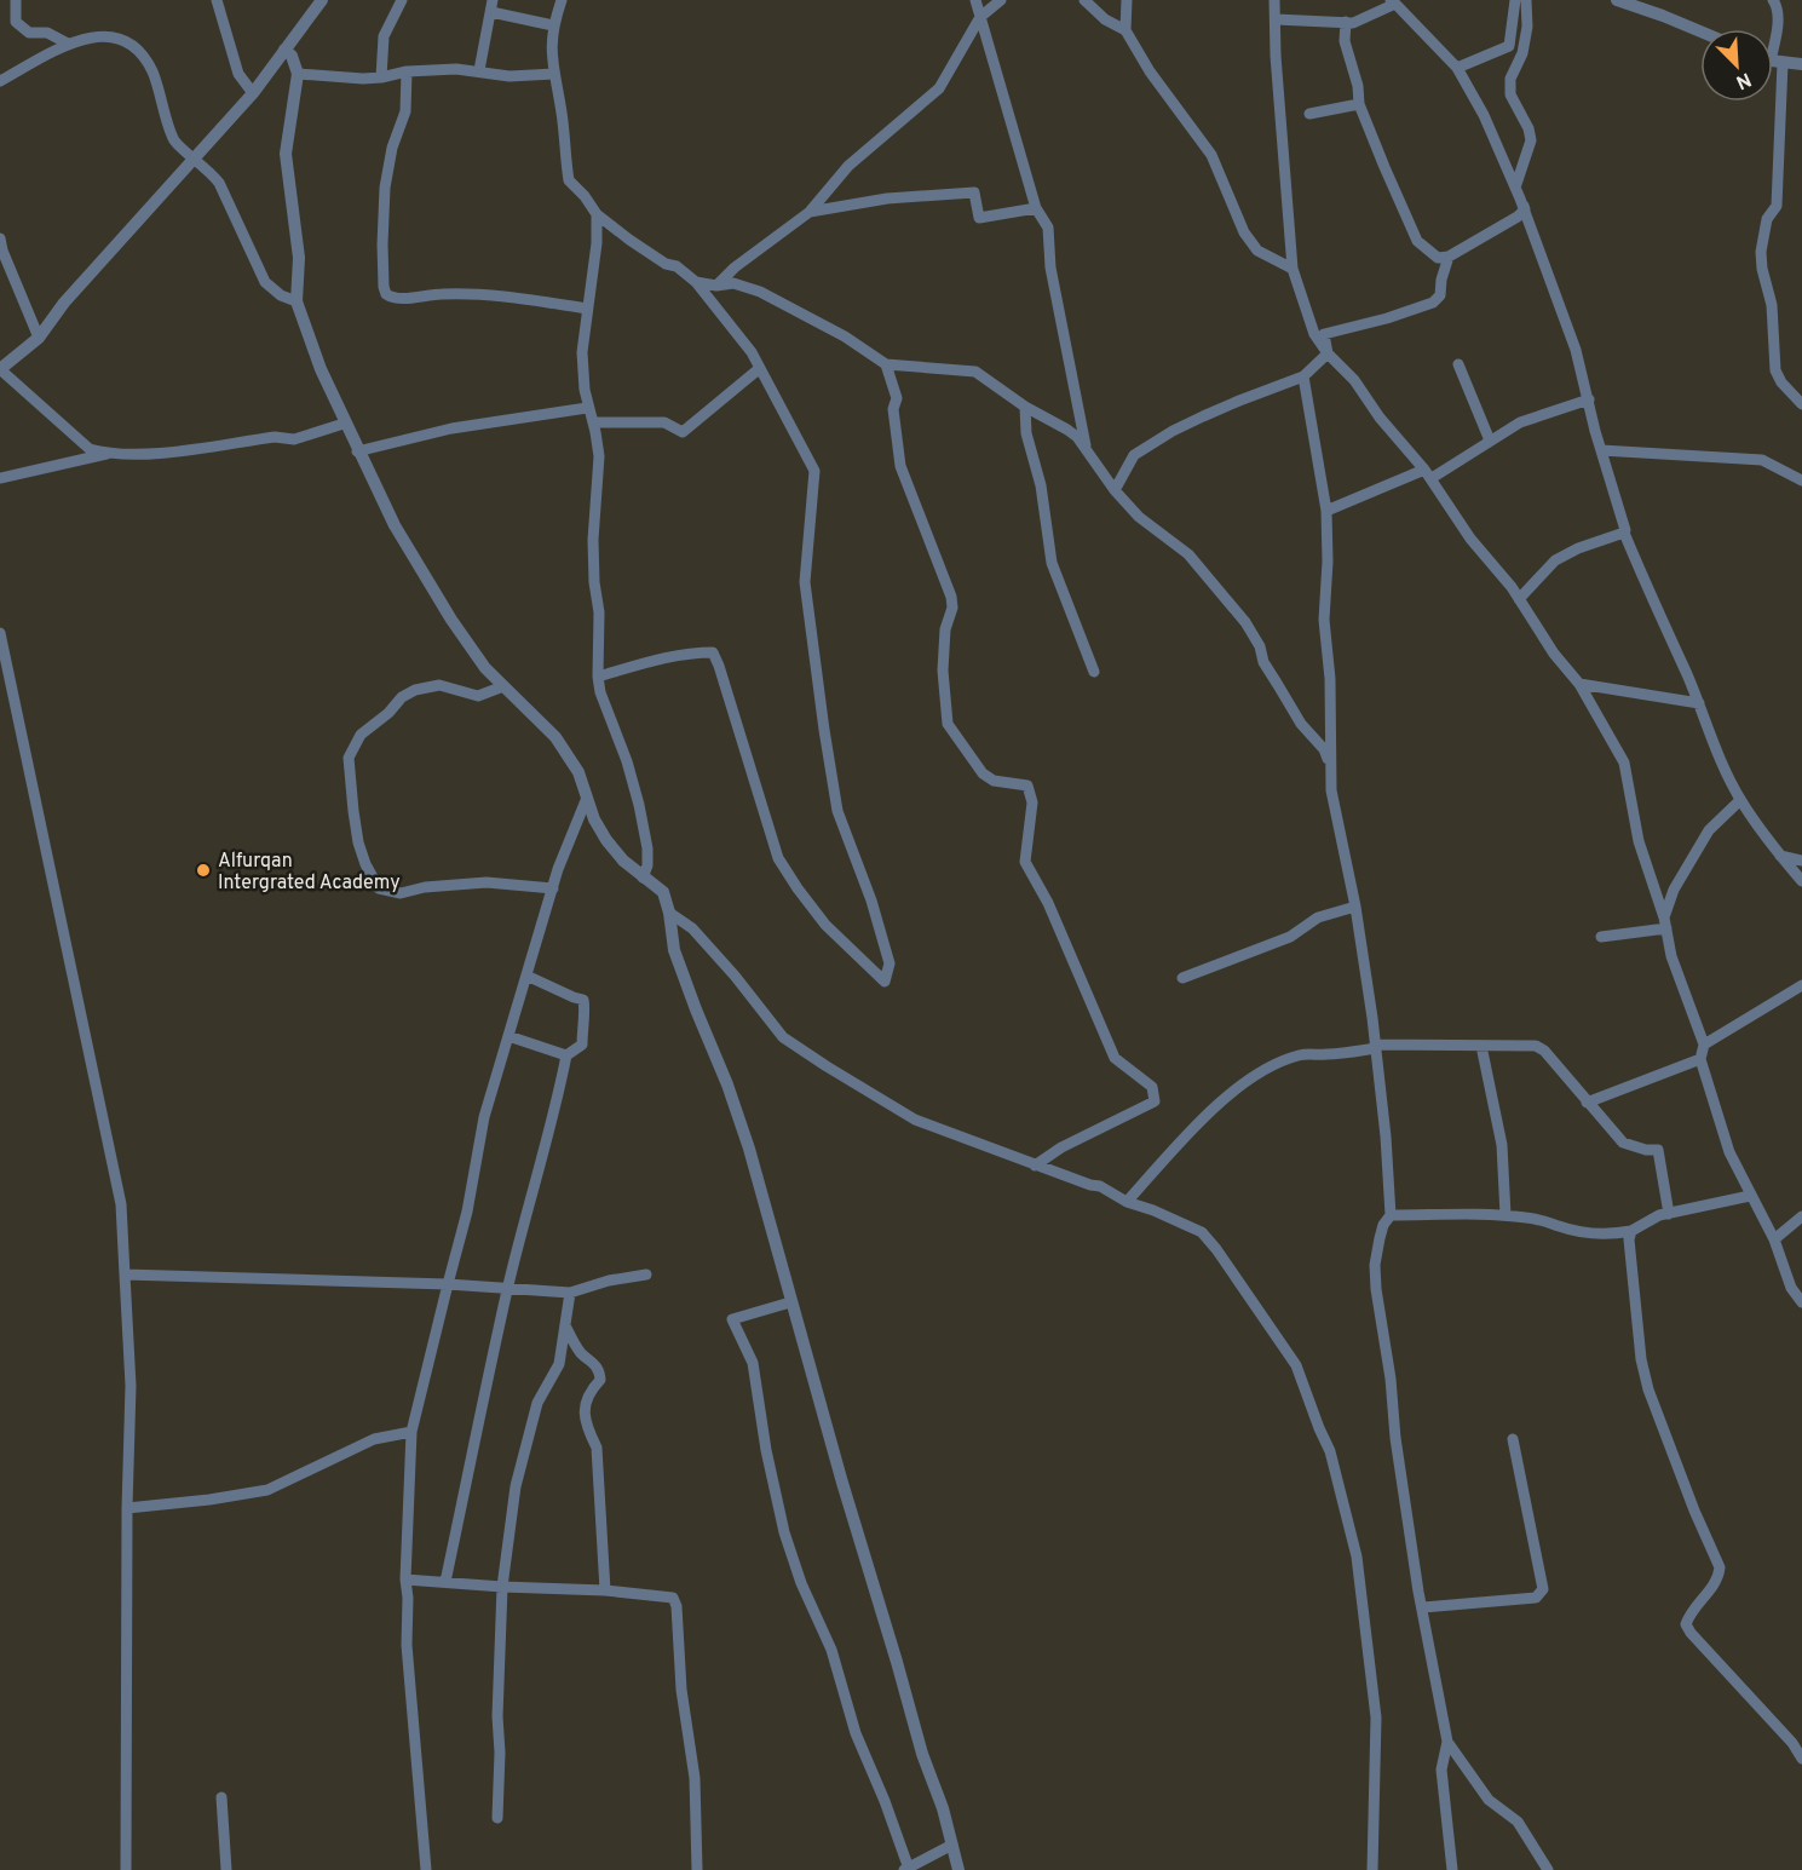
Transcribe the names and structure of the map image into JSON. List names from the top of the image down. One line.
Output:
{"places":["Alfurqan Intergrated Academy"],"north":"bottom right"}
